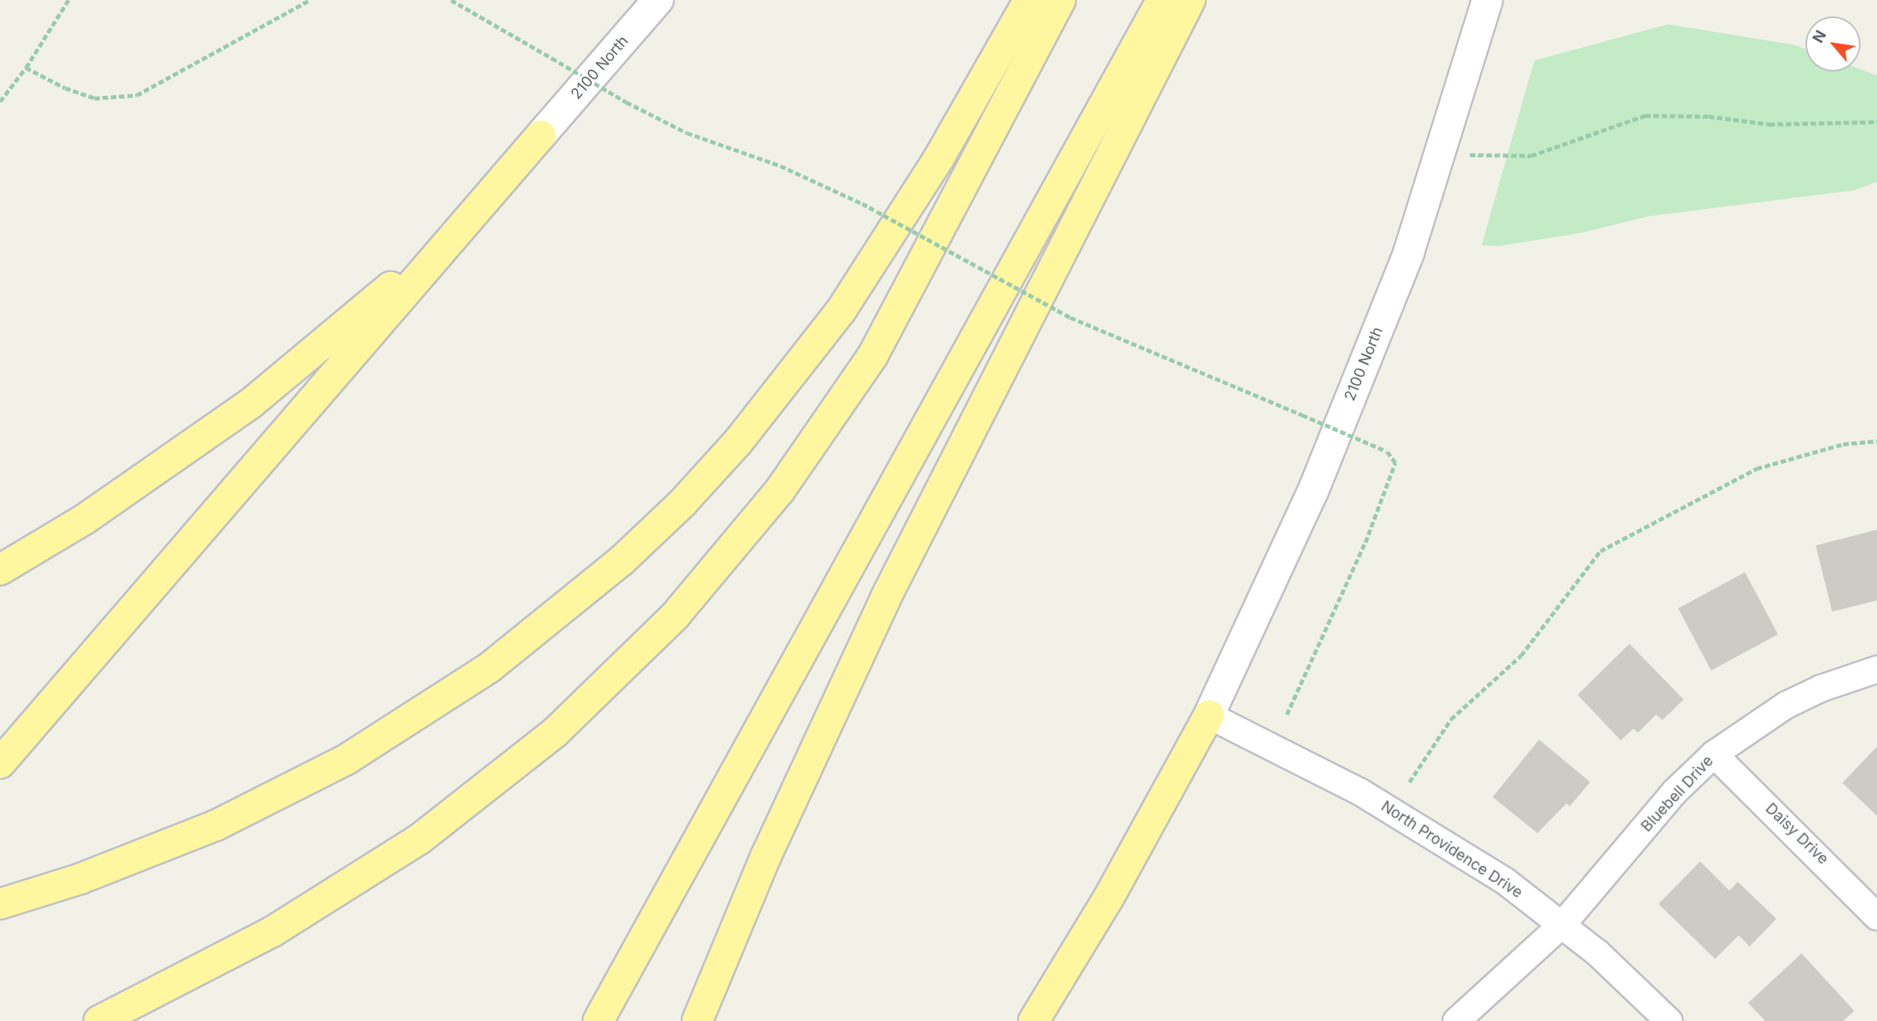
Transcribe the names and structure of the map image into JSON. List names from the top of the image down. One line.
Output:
{"streets":{"main road":["2100 North"],"street":["Bluebell Drive","Daisy Drive","North Providence Drive"]},"crossings":[["2100 North","North Providence Drive"],["Bluebell Drive","Daisy Drive"],["Bluebell Drive","North Providence Drive"]],"north":"top left"}
